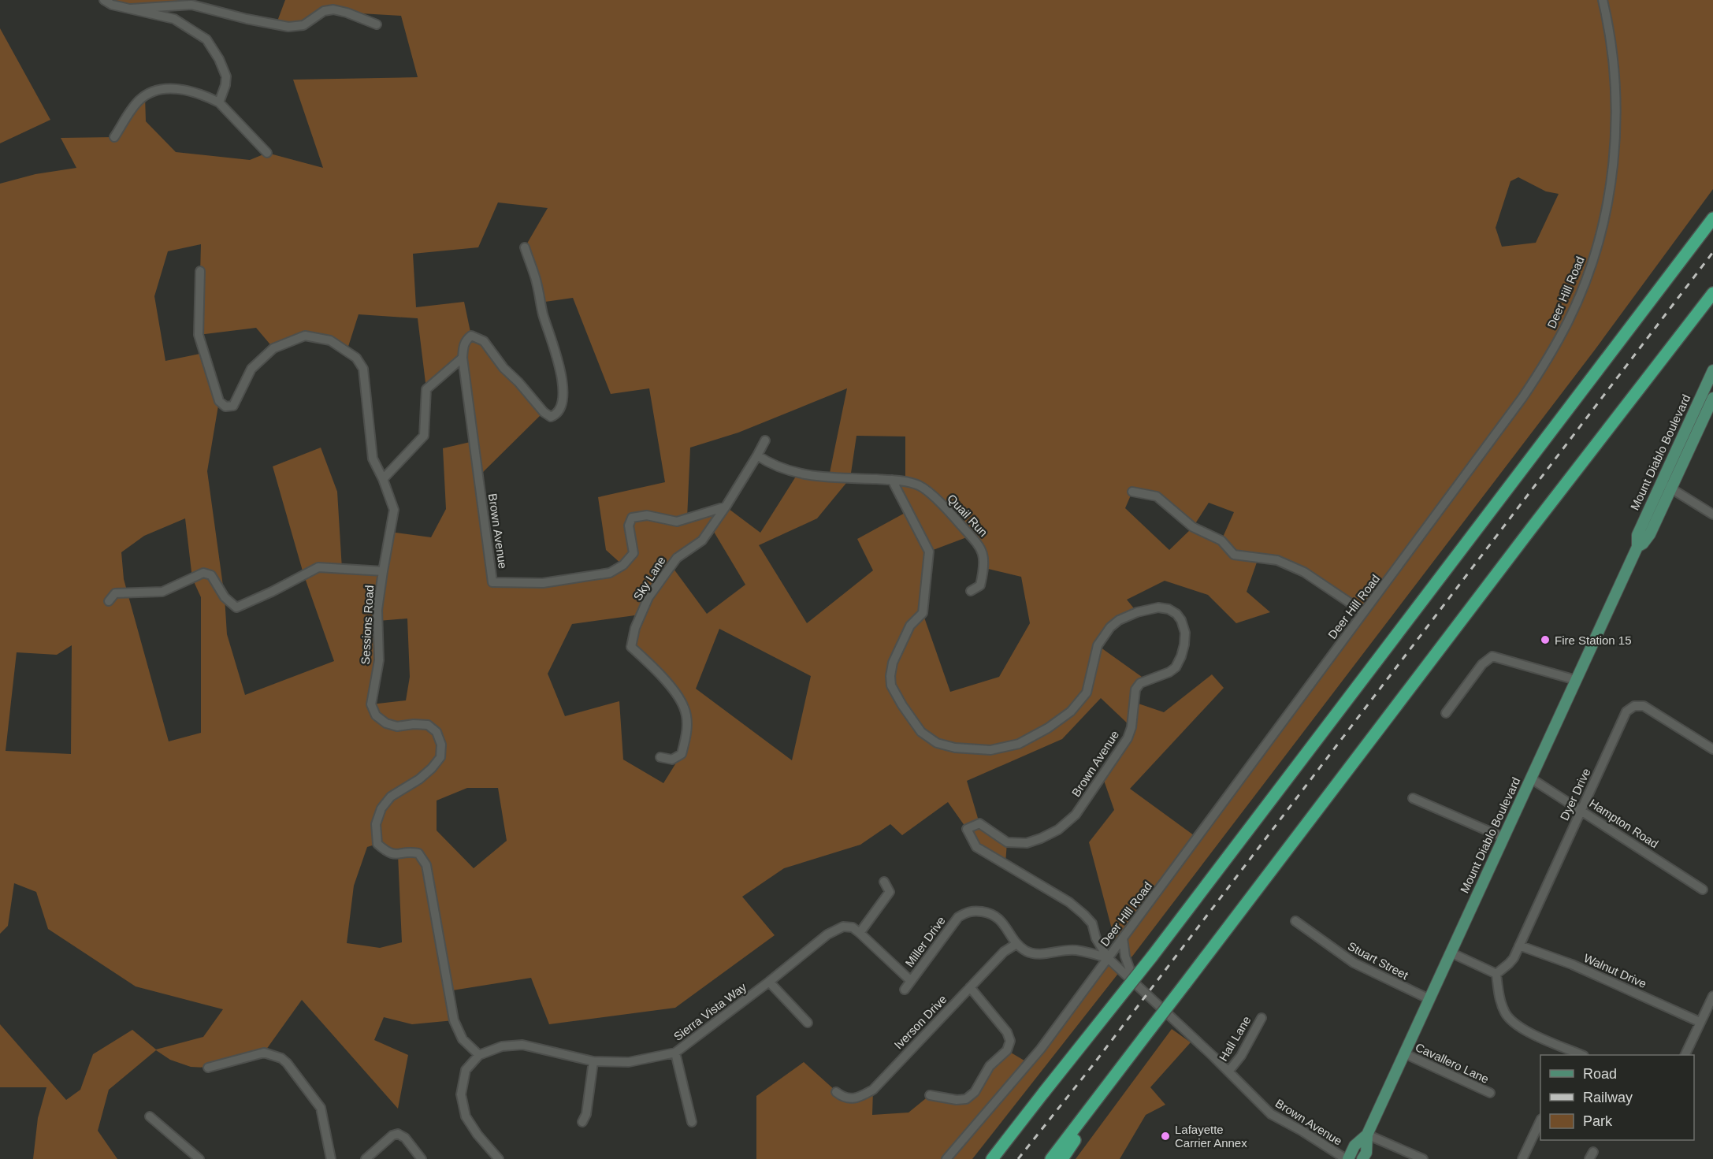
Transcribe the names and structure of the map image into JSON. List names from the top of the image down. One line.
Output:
{"streets":{"main road":["Mount Diablo Boulevard"],"street":["Deer Hill Road","Quail Run","Brown Avenue","Sky Lane","Sessions Road","Dyer Drive","Hampton Road","Miller Drive","Stuart Street","Walnut Drive","Sierra Vista Way","Iverson Drive","Hall Lane","Cavallero Lane"]},"crossings":[["Deer Hill Road","Brown Avenue"],["Mount Diablo Boulevard","Brown Avenue"],["Mount Diablo Boulevard","Hampton Road"],["Mount Diablo Boulevard","Stuart Street"],["Mount Diablo Boulevard","Cavallero Lane"],["Quail Run","Brown Avenue"],["Brown Avenue","Sky Lane"],["Brown Avenue","Hall Lane"],["Sessions Road","Sierra Vista Way"],["Dyer Drive","Hampton Road"],["Dyer Drive","Walnut Drive"],["Miller Drive","Sierra Vista Way"],["Miller Drive","Iverson Drive"]],"places":["Fire Station 15","Lafayette Carrier Annex"],"legend":["Road","Railway","Park"]}
